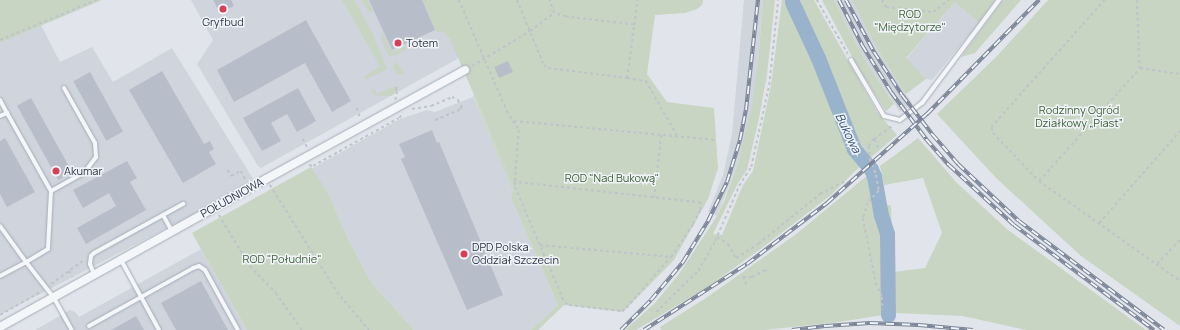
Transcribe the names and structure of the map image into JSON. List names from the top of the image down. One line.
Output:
{"streets":{"street":["POŁUDNIOWA"]},"water":["Bukowa"],"parks":["ROD \"Międzytorze\"","Rodzinny Ogród Działkowy „Piast”","ROD \"Nad Bukową\"","ROD \"Południe\""],"places":["Gryfbud","Totem","Akumar","DPD Polska Oddział Szczecin"]}
